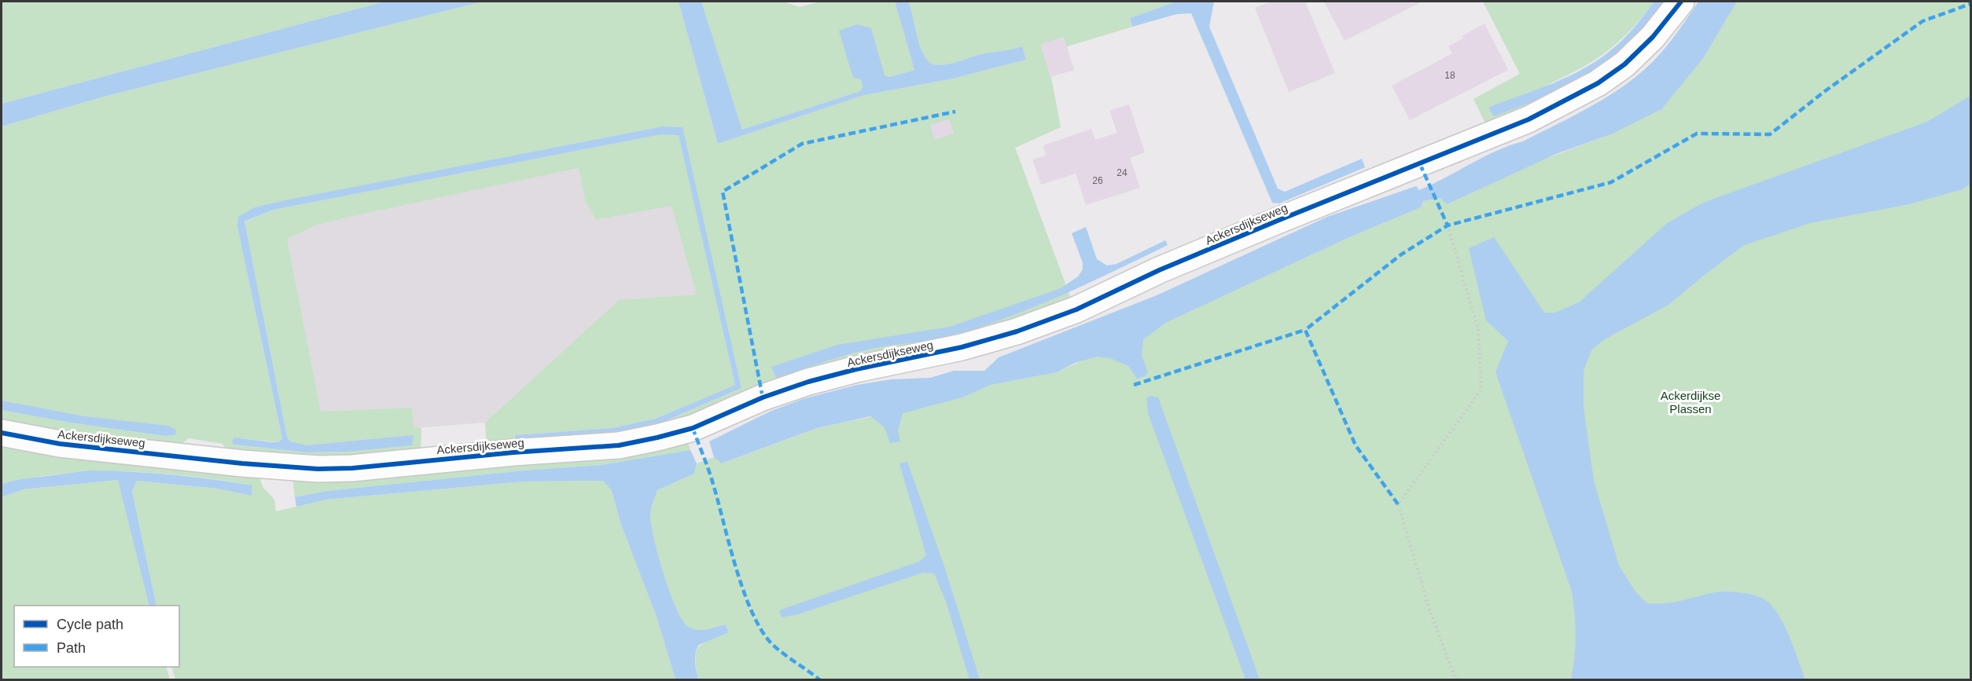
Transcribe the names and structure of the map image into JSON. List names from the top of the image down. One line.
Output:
{"streets":{"street":["Ackersdijkseweg"]},"parks":["Ackerdijkse Plassen"],"house_numbers":["18","24","26"],"legend":["Cycle path","Path"]}
